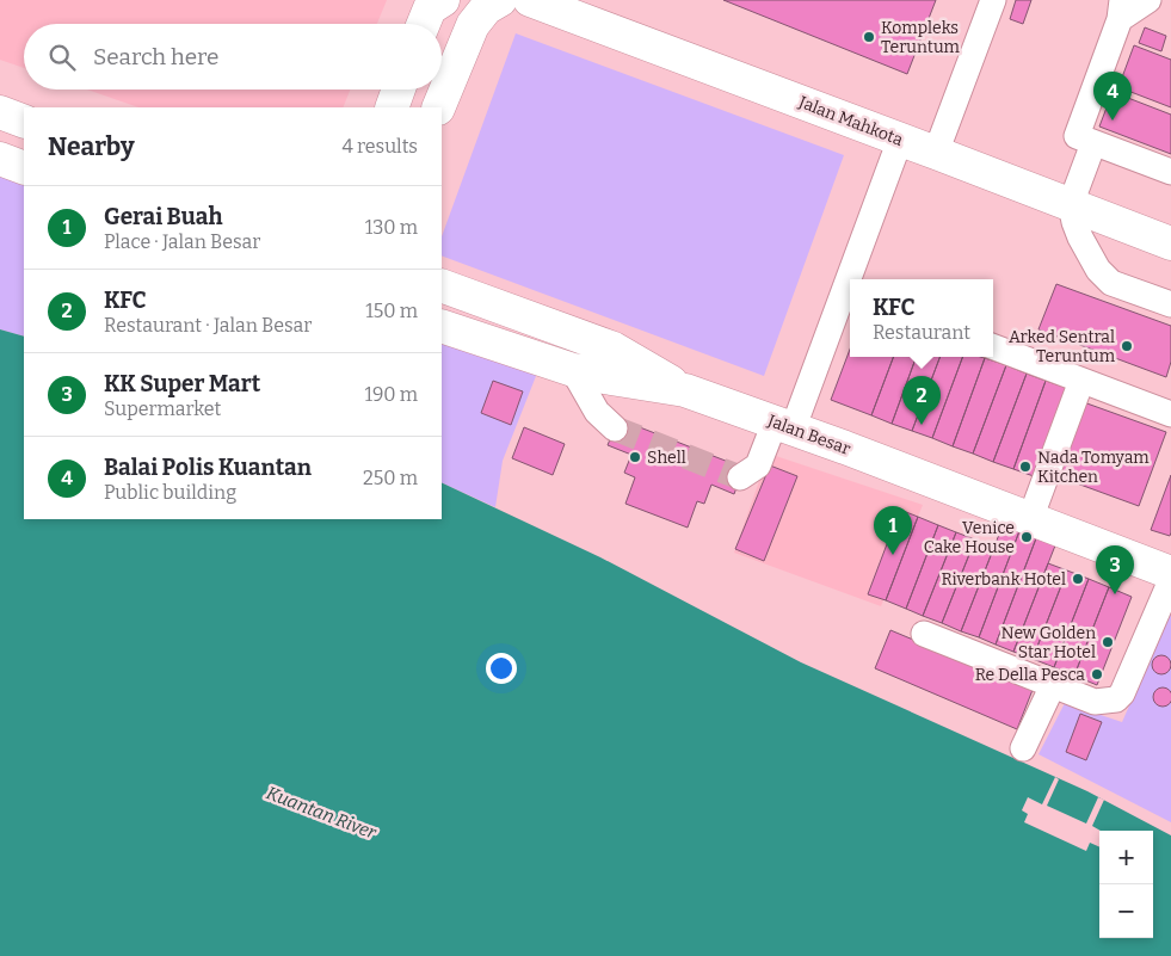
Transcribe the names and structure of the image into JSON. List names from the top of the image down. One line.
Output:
{"streets":{"highway":["Jalan Mahkota","Jalan Besar"]},"water":["Kuantan River"],"places":["Kompleks Teruntum","Arked Sentral Teruntum","Shell","Nada Tomyam Kitchen","Venice Cake House","Riverbank Hotel","New Golden Star Hotel","Re Della Pesca"],"page":{"search":"Search here","pins":["4","2","1","3"],"heading":["Nearby","4 results"],"list":[{"mark":"1","name":"Gerai Buah","note":"Place · Jalan Besar","value":"130 m"},{"mark":"2","name":"KFC","note":"Restaurant · Jalan Besar","value":"150 m"},{"mark":"3","name":"KK Super Mart","note":"Supermarket","value":"190 m"},{"mark":"4","name":"Balai Polis Kuantan","note":"Public building","value":"250 m"}],"popup":["KFC","Restaurant"],"map_buttons":["+","−"]}}
